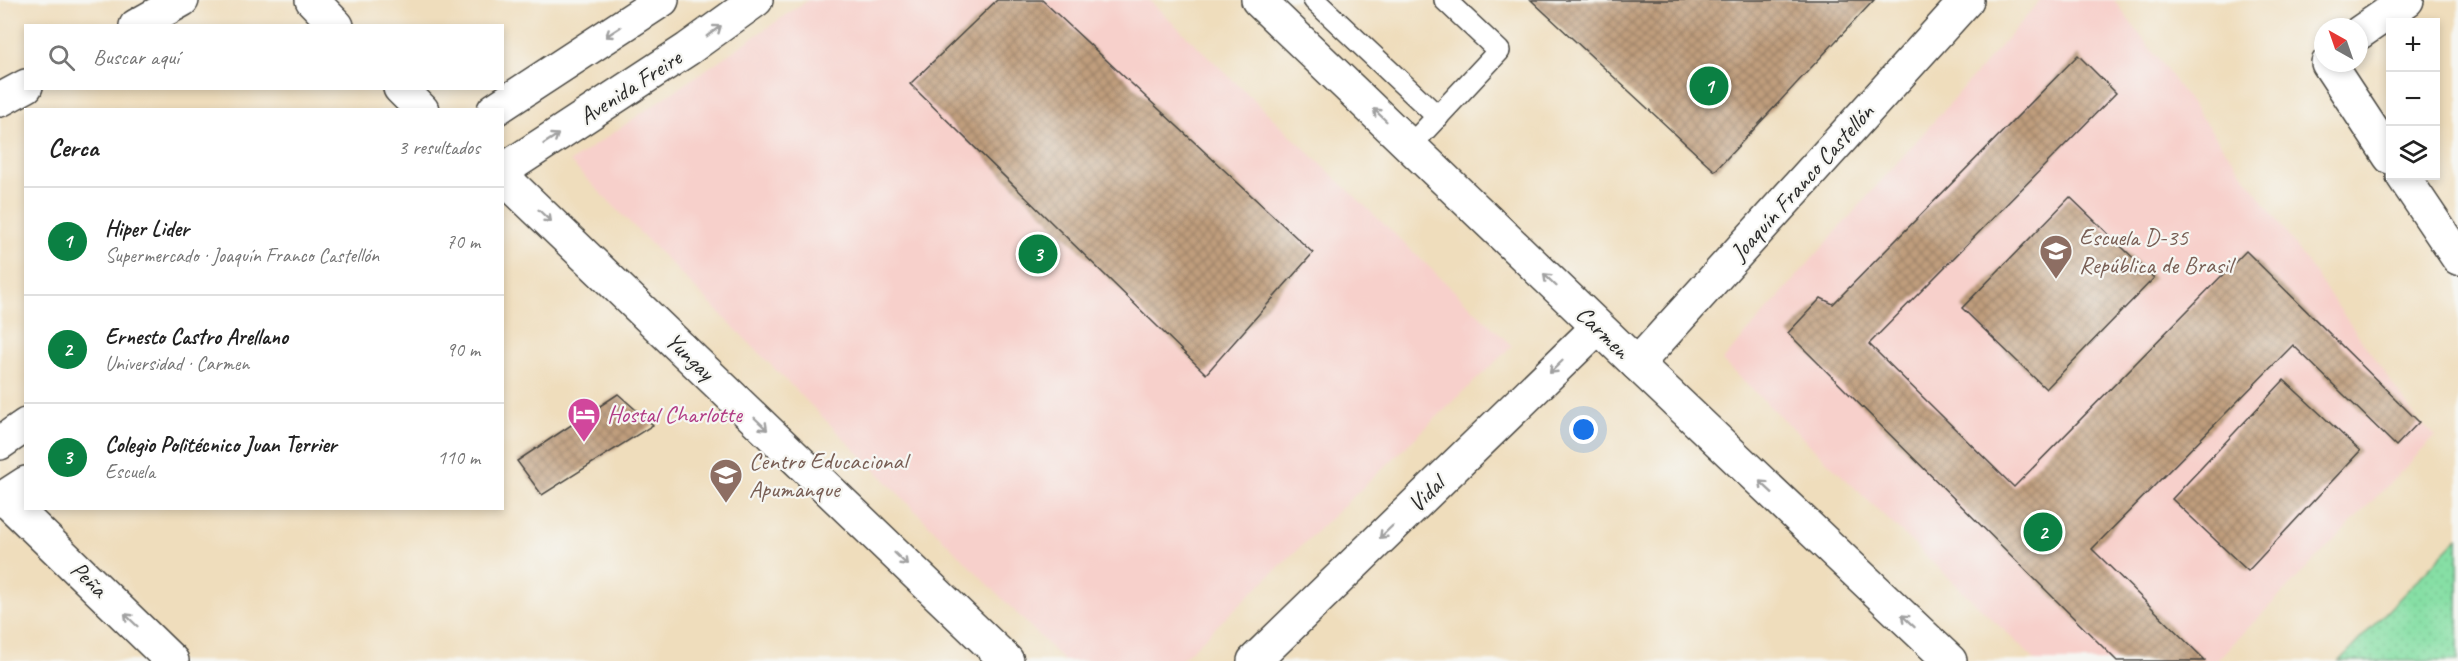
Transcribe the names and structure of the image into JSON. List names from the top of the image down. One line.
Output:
{"streets":{"street":["Avenida Freire","Joaquín Franco Castellón","Carmen","Yungay","Vidal","Peña"]},"crossings":[["Joaquín Franco Castellón","Carmen"],["Carmen","Vidal"]],"one_way":["Carmen","Yungay","Vidal","Peña"],"places":{"school or university":["Escuela D-35 República de Brasil","Centro Educacional Apumanque"],"hotel":["Hostal Charlotte"]},"north":"top left","page":{"map_buttons":["+","−"],"search":"Buscar aquí","pins":["1","3","2"],"heading":["Cerca","3 resultados"],"list":[{"mark":"1","name":"Hiper Lider","note":"Supermercado · Joaquín Franco Castellón","value":"70 m"},{"mark":"2","name":"Ernesto Castro Arellano","note":"Universidad · Carmen","value":"90 m"},{"mark":"3","name":"Colegio Politécnico Juan Terrier","note":"Escuela","value":"110 m"}]}}
